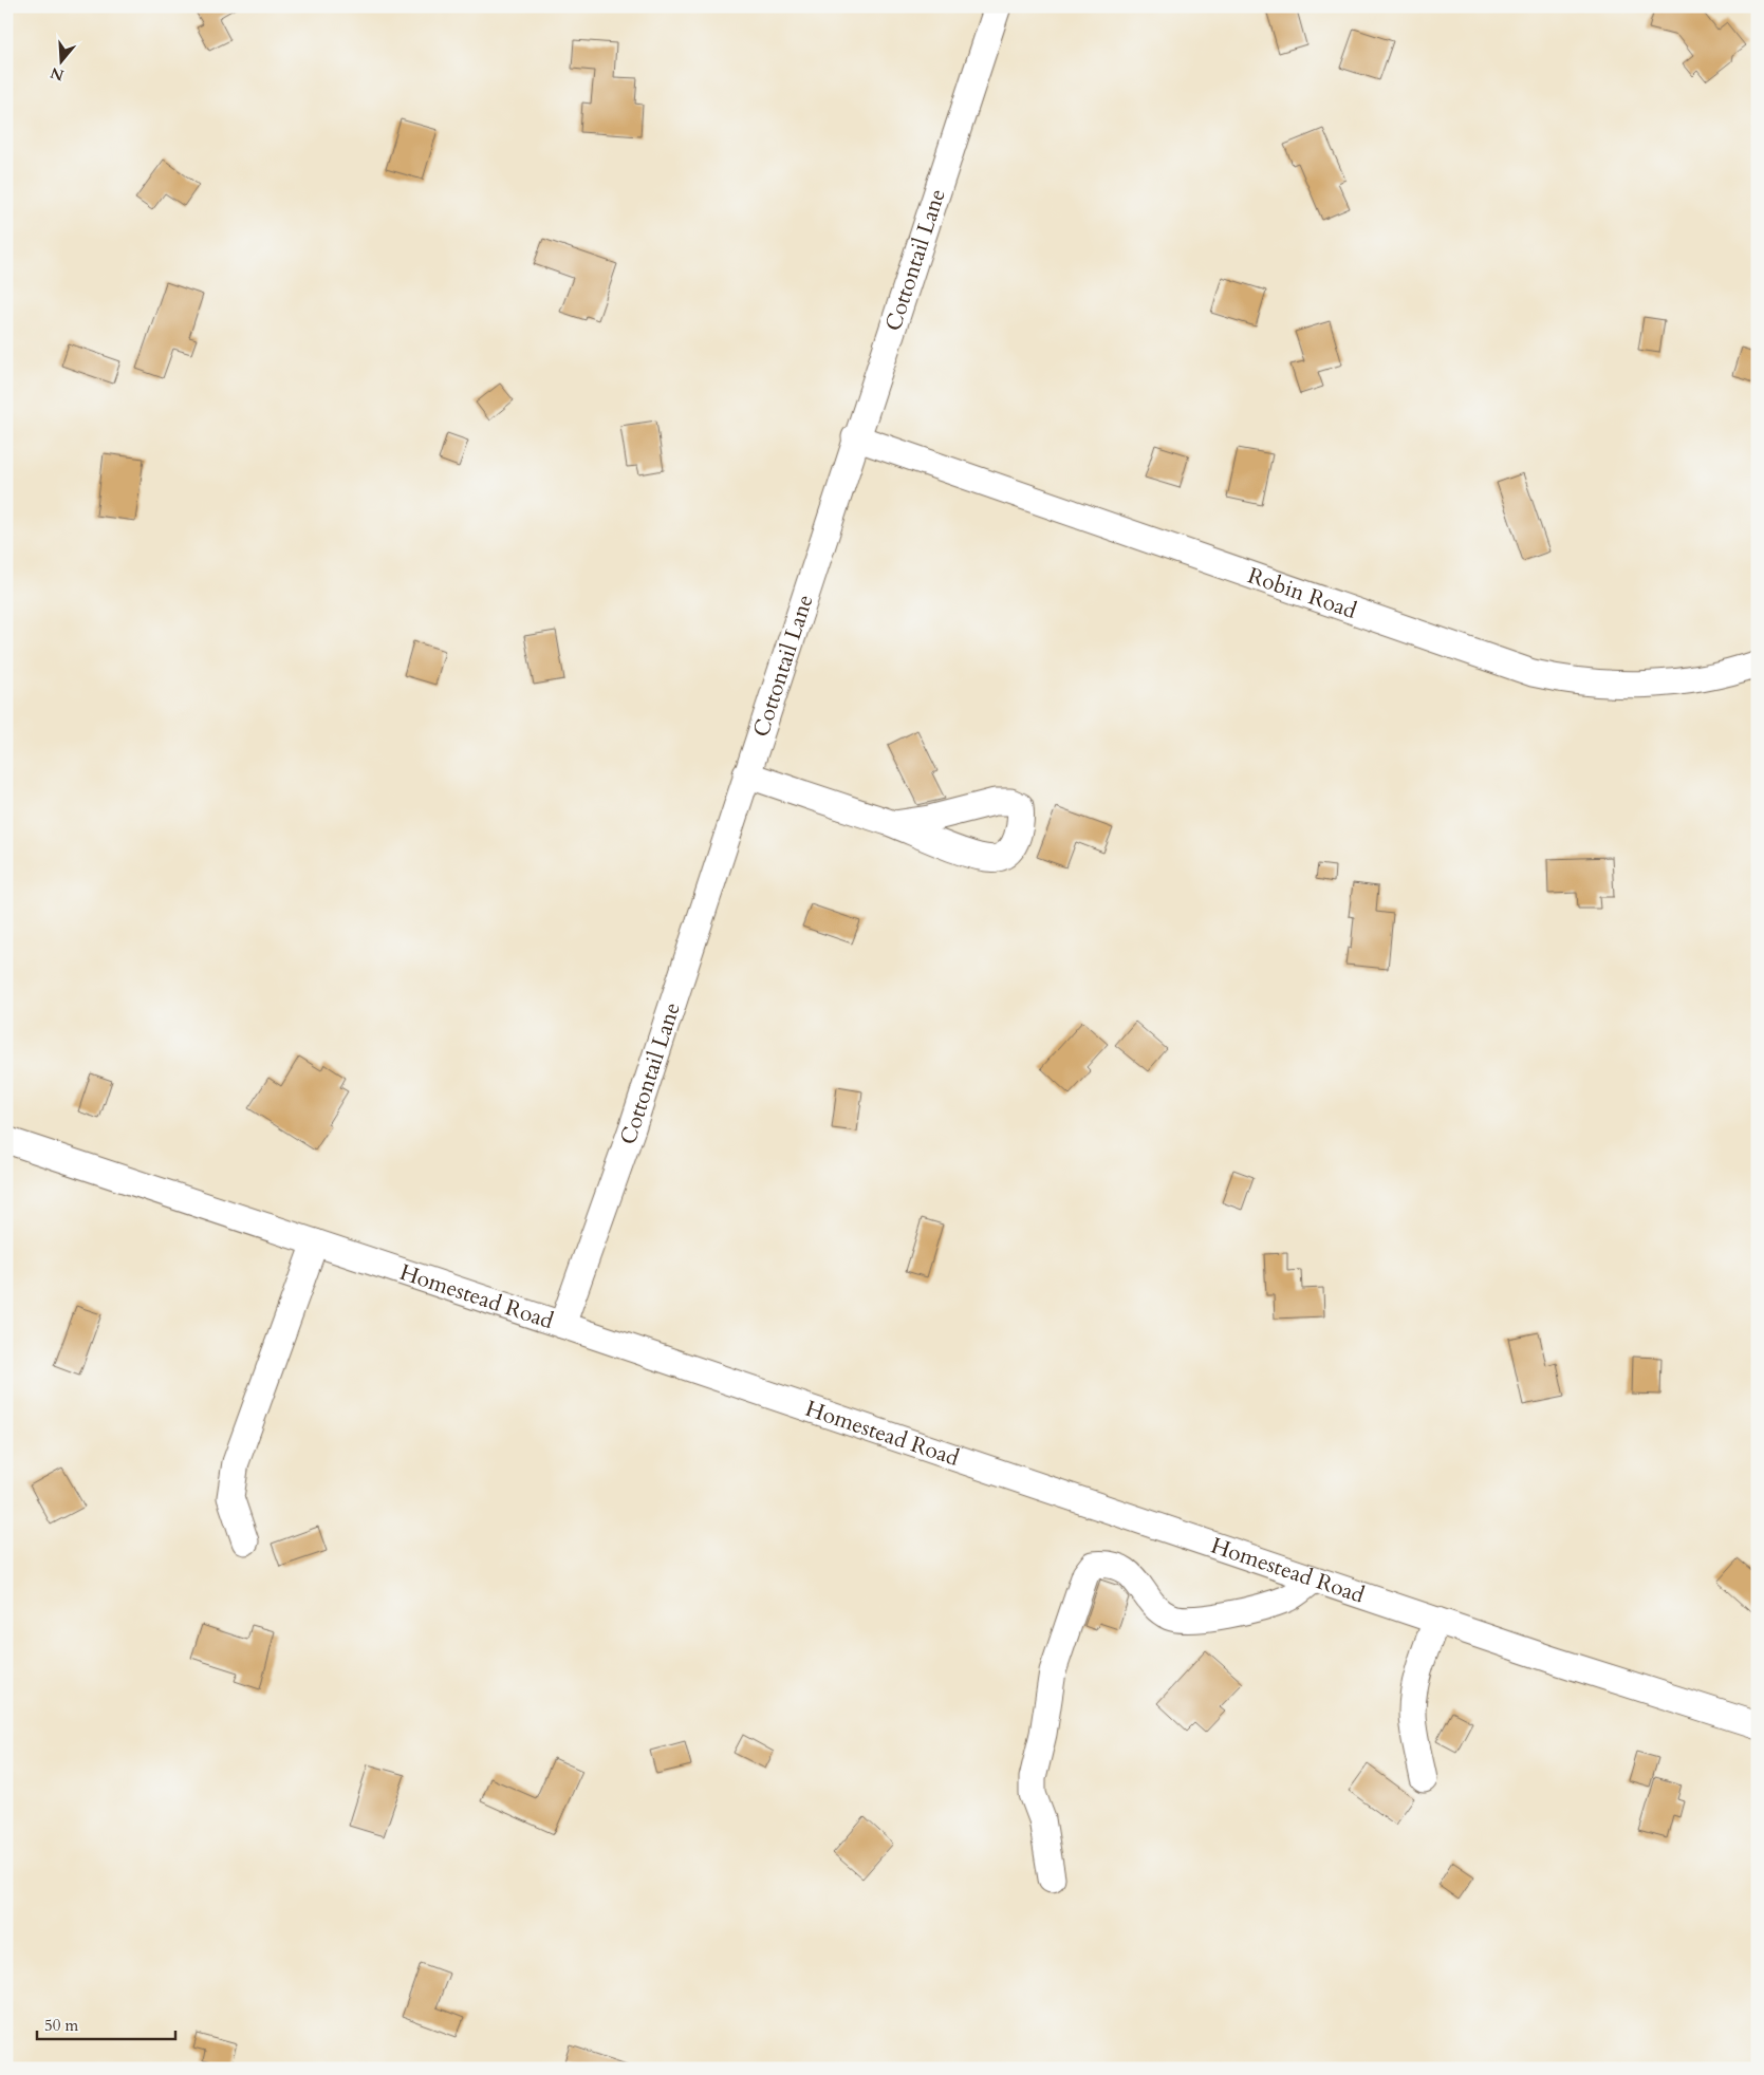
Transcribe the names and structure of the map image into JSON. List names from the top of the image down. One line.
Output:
{"streets":{"street":["Cottontail Lane","Robin Road","Homestead Road"]},"crossings":[["Cottontail Lane","Robin Road"],["Cottontail Lane","Homestead Road"]],"scale_bar":"50 m","north":"bottom"}
